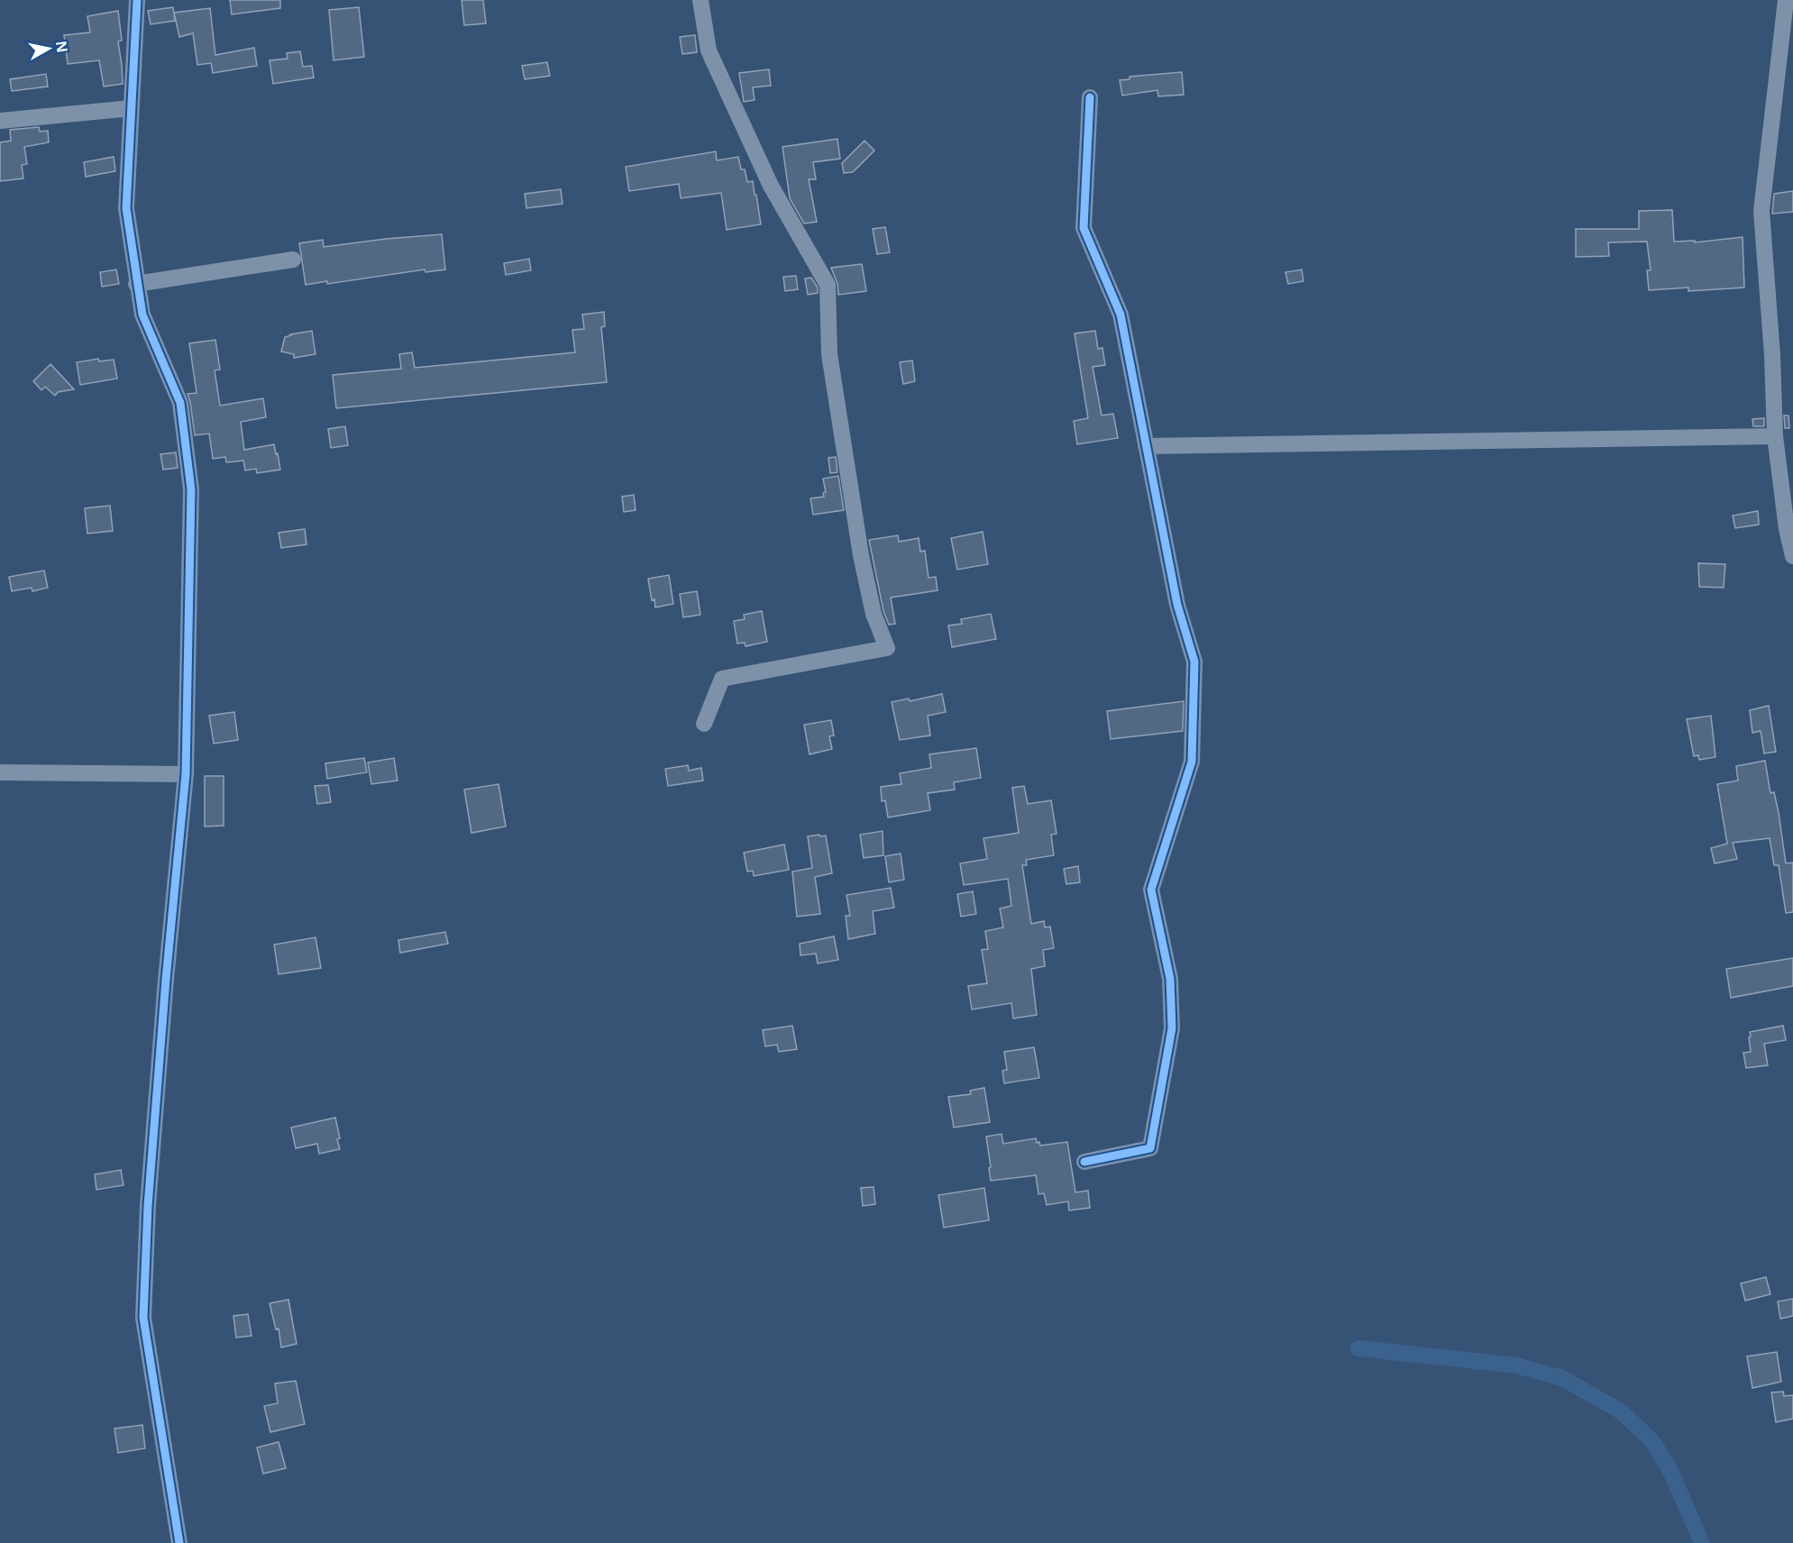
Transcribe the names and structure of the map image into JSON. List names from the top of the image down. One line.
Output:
{"north":"right"}
